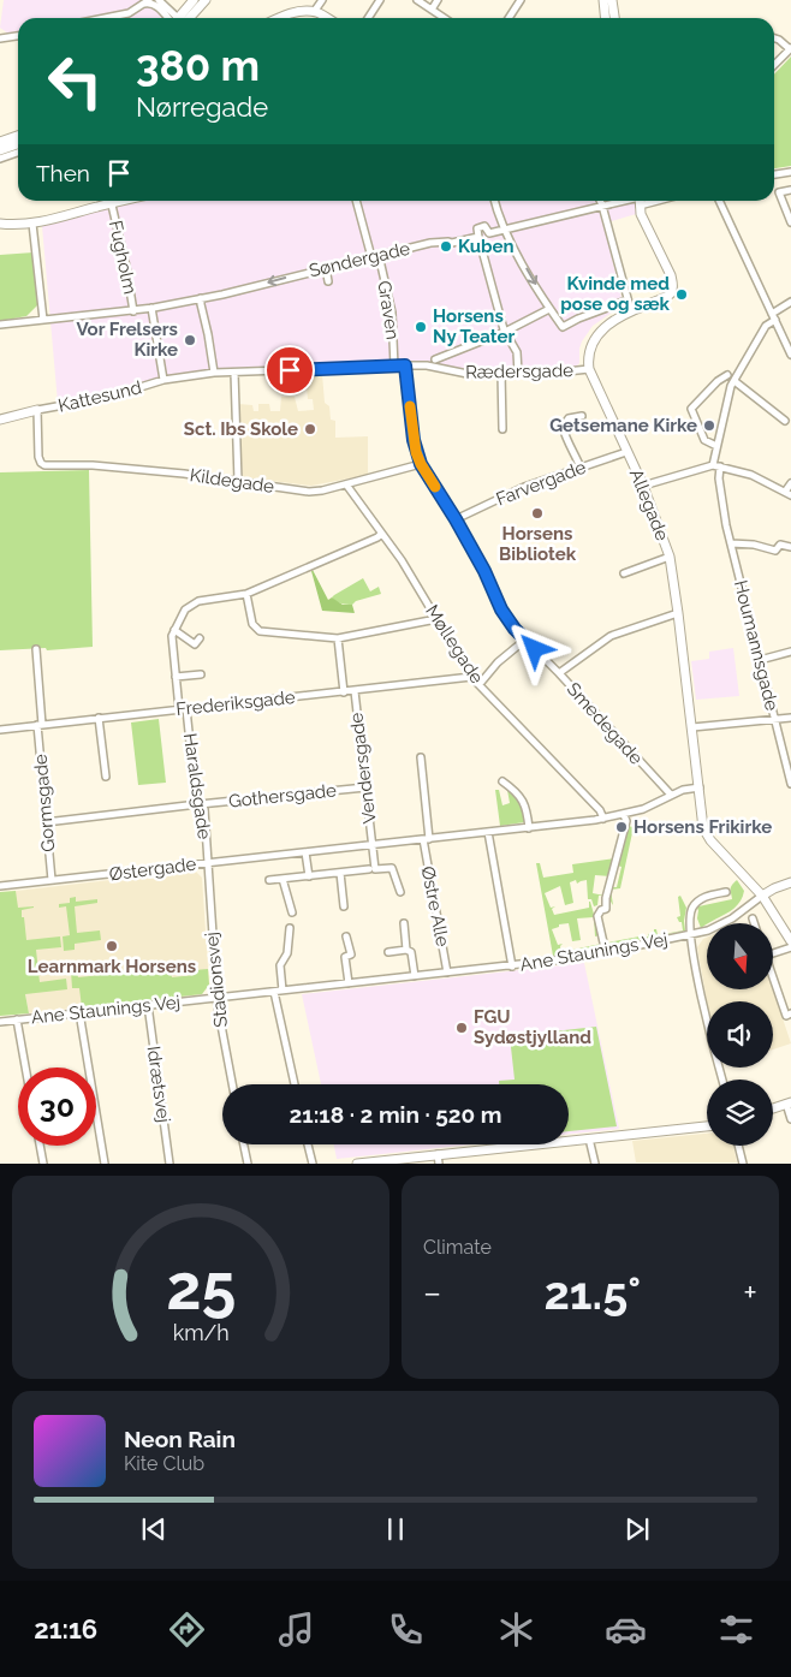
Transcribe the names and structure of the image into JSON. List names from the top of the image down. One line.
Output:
{"streets":{"street":["Fugholm","Søndergade","Graven","Rædersgade","Kattesund","Kildegade","Farvergade","Allegade","Møllegade","Houmannsgade","Frederiksgade","Smedegade","Vendersgade","Haraldsgade","Gothersgade","Gormsgade","Østergade","Østre Alle","Ane Staunings Vej","Stadionsvej","Idrætsvej"]},"crossings":[["Fugholm","Søndergade"],["Søndergade","Graven"],["Graven","Rædersgade"],["Rædersgade","Kattesund"],["Rædersgade","Allegade"],["Rædersgade","Smedegade"],["Kattesund","Kildegade"],["Kildegade","Møllegade"],["Kildegade","Smedegade"],["Farvergade","Allegade"],["Farvergade","Smedegade"],["Allegade","Østergade"],["Allegade","Ane Staunings Vej"],["Møllegade","Frederiksgade"],["Møllegade","Østergade"],["Frederiksgade","Vendersgade"],["Frederiksgade","Haraldsgade"],["Frederiksgade","Gormsgade"],["Smedegade","Østergade"],["Vendersgade","Gothersgade"],["Vendersgade","Østergade"],["Haraldsgade","Gothersgade"],["Haraldsgade","Østergade"],["Haraldsgade","Stadionsvej"],["Gormsgade","Østergade"],["Østergade","Østre Alle"],["Østergade","Stadionsvej"],["Østre Alle","Ane Staunings Vej"],["Ane Staunings Vej","Stadionsvej"],["Ane Staunings Vej","Idrætsvej"]],"places":["Kuben","Kvinde med pose og sæk","Horsens Ny Teater","Vor Frelsers Kirke","Getsemane Kirke","Sct. Ibs Skole","Horsens Bibliotek","Horsens Frikirke","Learnmark Horsens","FGU Sydøstjylland"],"north":"bottom","page":{"turn":["380 m","Nørregade"],"then":"Then","limit":"30","trip":"21:18 · 2 min · 520 m","tile":"Climate","heat":["−","21.5°","+"],"song":["Neon Rain","Kite Club"],"tabs":"21:16","gauge":["25","km/h"]}}
